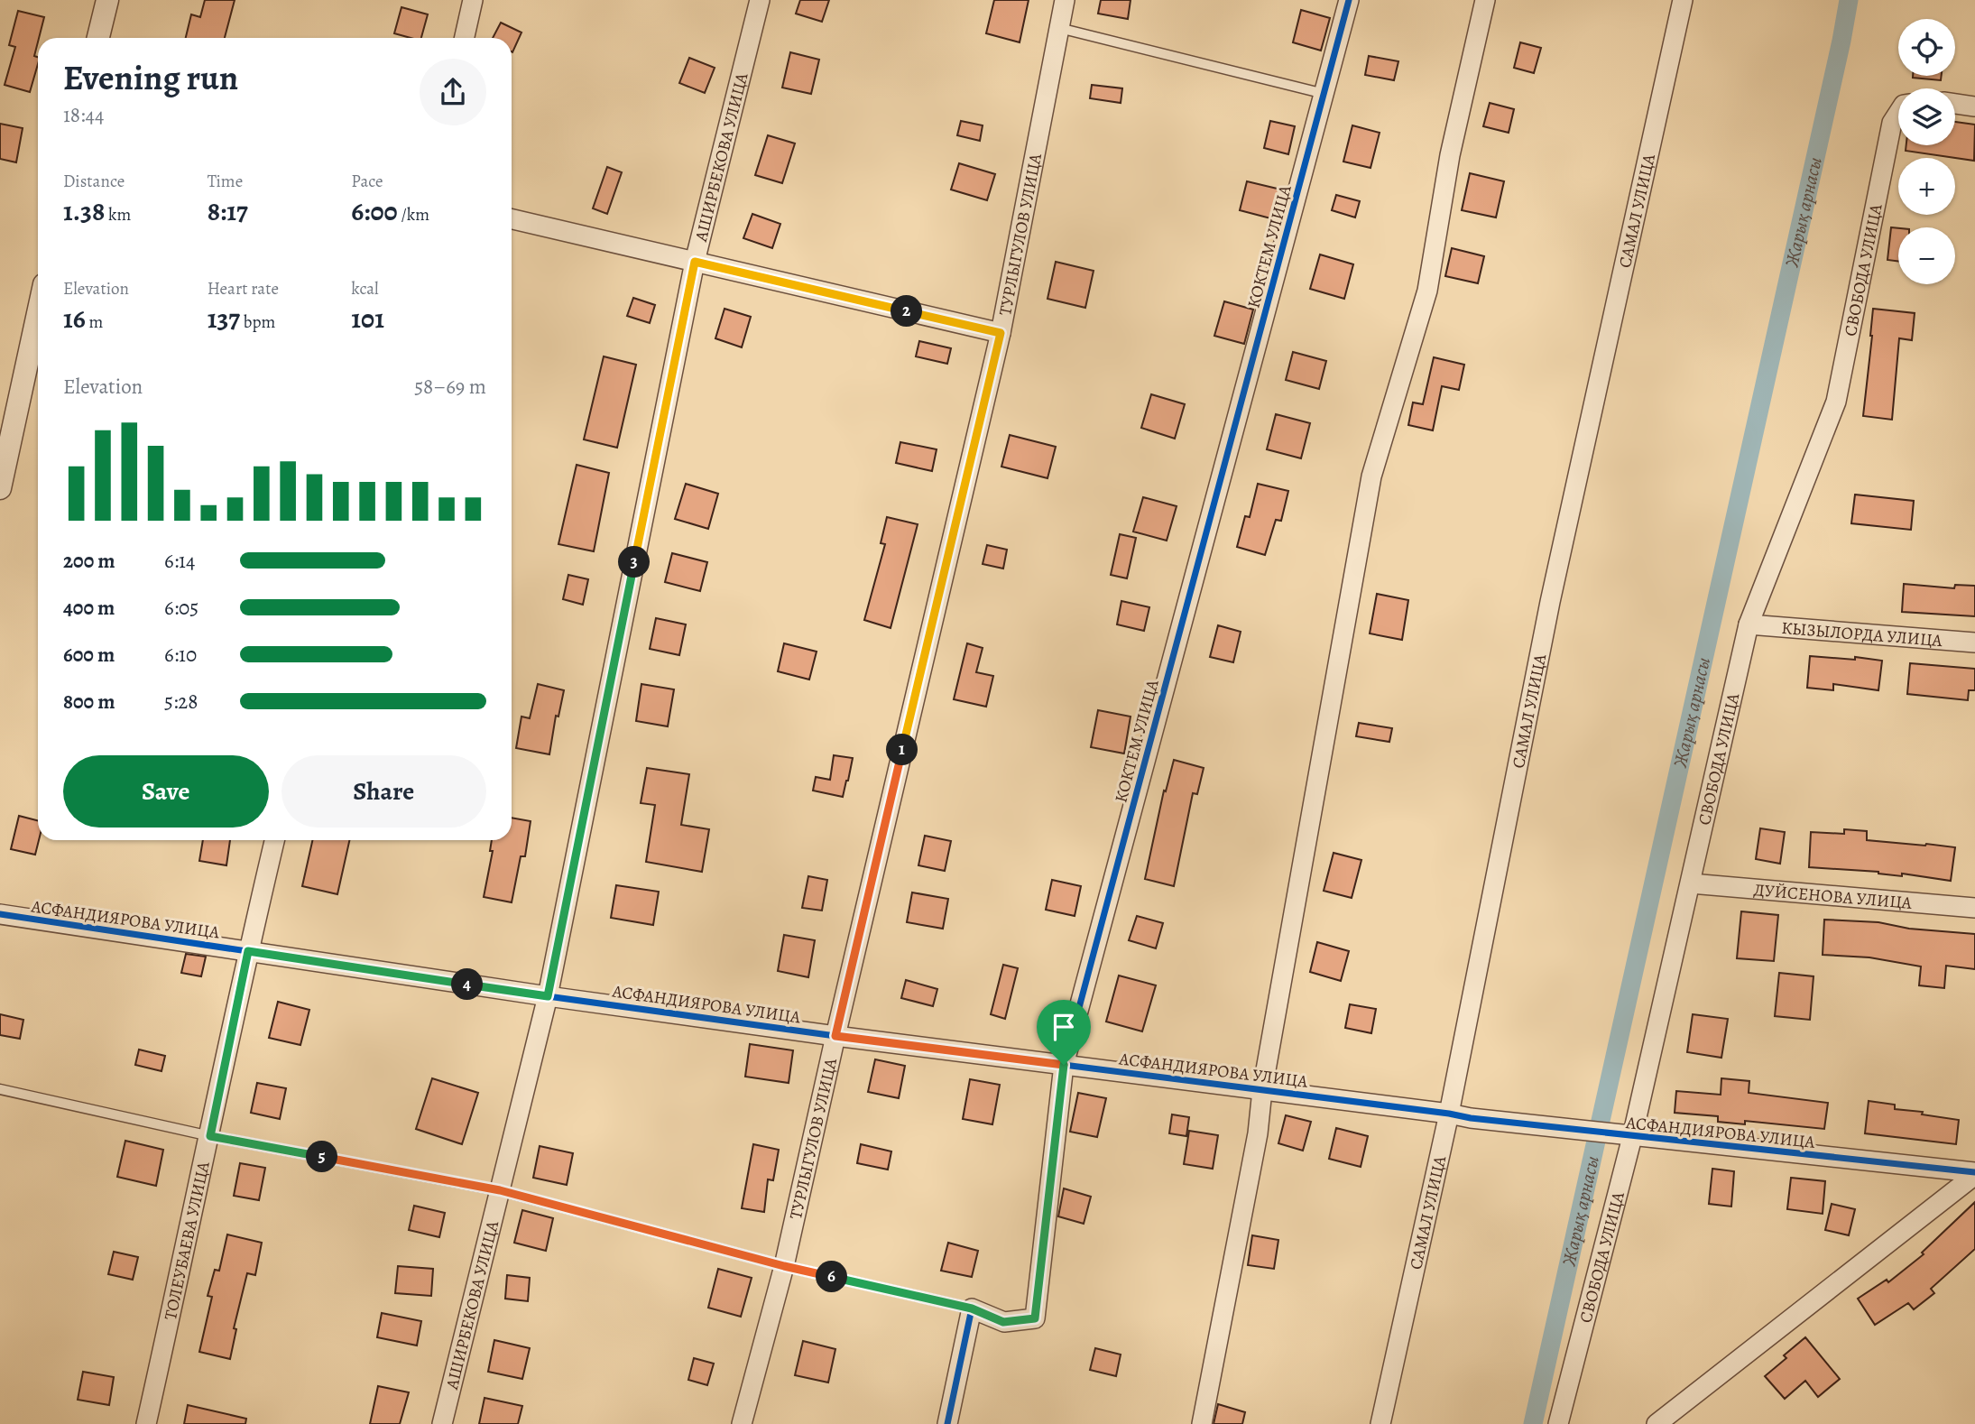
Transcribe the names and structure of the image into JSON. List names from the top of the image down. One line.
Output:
{"streets":{"street":["АШИРБЕКОВА УЛИЦА","САМАЛ УЛИЦА","ТУРЛЫГУЛОВ УЛИЦА","КОКТЕМ УЛИЦА","СВОБОДА УЛИЦА","КЫЗЫЛОРДА УЛИЦА","ДУЙСЕНОВА УЛИЦА","АСФАНДИЯРОВА УЛИЦА","ТОЛЕУБАЕВА УЛИЦА"]},"crossings":[["АШИРБЕКОВА УЛИЦА","АСФАНДИЯРОВА УЛИЦА"],["САМАЛ УЛИЦА","АСФАНДИЯРОВА УЛИЦА"],["ТУРЛЫГУЛОВ УЛИЦА","АСФАНДИЯРОВА УЛИЦА"],["КОКТЕМ УЛИЦА","АСФАНДИЯРОВА УЛИЦА"],["СВОБОДА УЛИЦА","КЫЗЫЛОРДА УЛИЦА"],["СВОБОДА УЛИЦА","ДУЙСЕНОВА УЛИЦА"],["СВОБОДА УЛИЦА","АСФАНДИЯРОВА УЛИЦА"],["АСФАНДИЯРОВА УЛИЦА","ТОЛЕУБАЕВА УЛИЦА"]],"water":["Жарық арнасы"],"page":{"map_buttons":["+","−"],"heading":["Evening run","18:44"],"stats":[["Distance","1.38 km"],["Time","8:17"],["Pace","6:00 /km"],["Elevation","16 m"],["Heart rate","137 bpm"],["kcal","101"]],"pins":["2","3","1","4","5","6"],"chart":["Elevation","58–69 m"],"list":[{"name":"200 m","note":"6:14"},{"name":"400 m","note":"6:05"},{"name":"600 m","note":"6:10"},{"name":"800 m","note":"5:28"}],"buttons":["Save","Share"]}}
